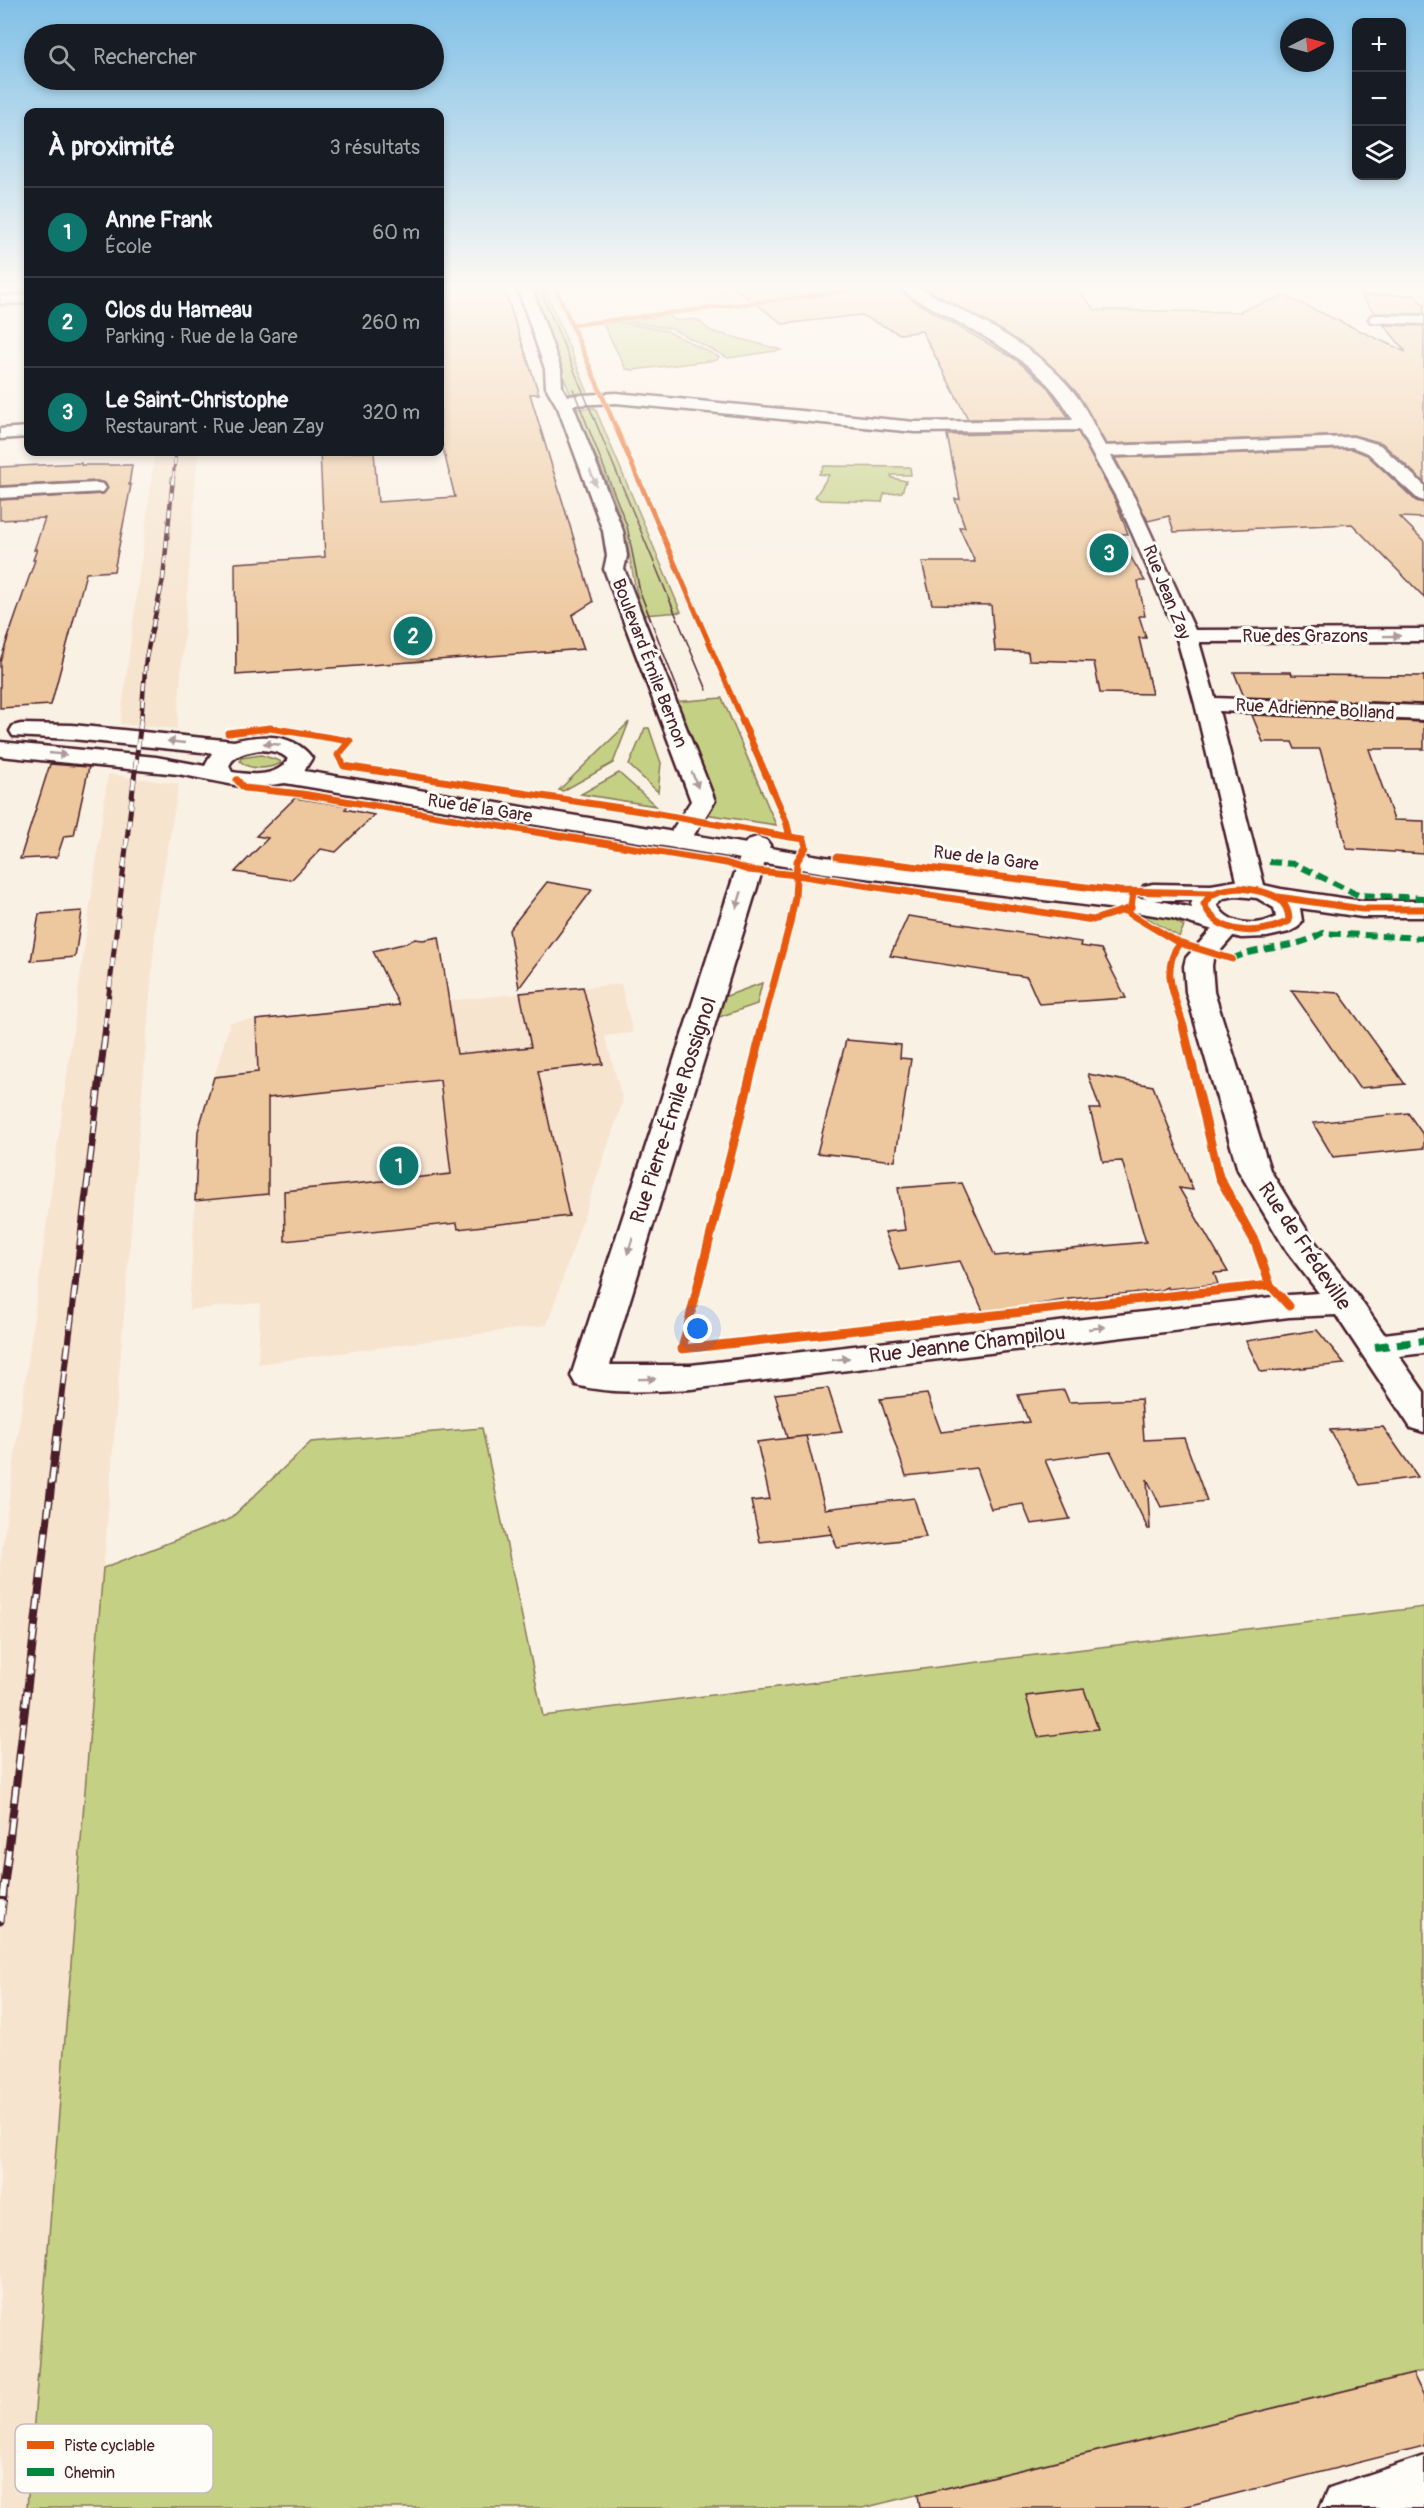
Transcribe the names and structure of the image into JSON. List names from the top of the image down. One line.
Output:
{"streets":{"street":["Rue Jean Zay","Rue des Grazons","Boulevard Émile Bernon","Rue Adrienne Bolland","Rue de la Gare","Rue Pierre-Émile Rossignol","Rue de Frédeville","Rue Jeanne Champilou"]},"crossings":[["Rue Jean Zay","Rue des Grazons"],["Rue Jean Zay","Rue Adrienne Bolland"],["Rue Jean Zay","Rue de la Gare"],["Boulevard Émile Bernon","Rue de la Gare"],["Rue de la Gare","Rue Pierre-Émile Rossignol"],["Rue de la Gare","Rue de Frédeville"],["Rue Pierre-Émile Rossignol","Rue Jeanne Champilou"],["Rue de Frédeville","Rue Jeanne Champilou"]],"one_way":["Boulevard Émile Bernon","Rue Pierre-Émile Rossignol","Rue Jeanne Champilou"],"legend":["Piste cyclable","Chemin"],"north":"right","page":{"map_buttons":["+","−"],"search":"Rechercher","heading":["À proximité","3 résultats"],"list":[{"mark":"1","name":"Anne Frank","note":"École","value":"60 m"},{"mark":"2","name":"Clos du Hameau","note":"Parking · Rue de la Gare","value":"260 m"},{"mark":"3","name":"Le Saint-Christophe","note":"Restaurant · Rue Jean Zay","value":"320 m"}],"pins":["3","2","1"]}}
